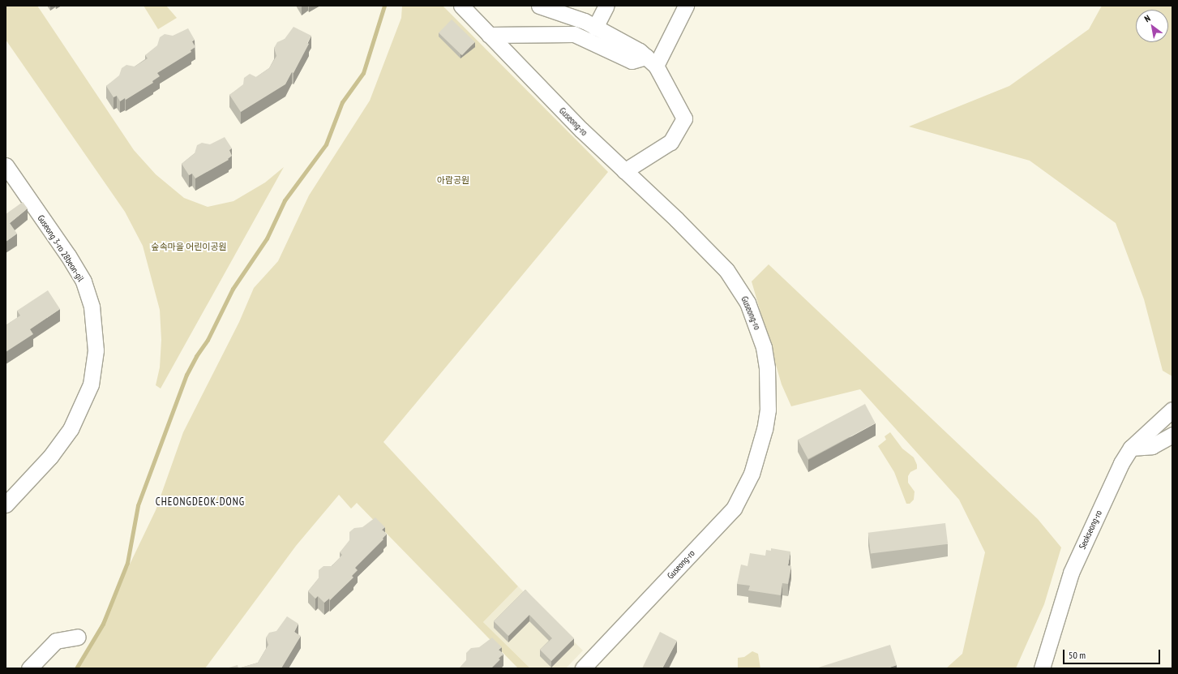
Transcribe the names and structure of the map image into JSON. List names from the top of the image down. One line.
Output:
{"streets":{"street":["Guseong-ro","Guseong 3-ro 28beon-gil","Seokseong-ro"]},"districts":["CHEONGDEOK-DONG"],"parks":["아람공원","숲속마을 어린이공원"],"scale_bar":"50 m","north":"top left"}
